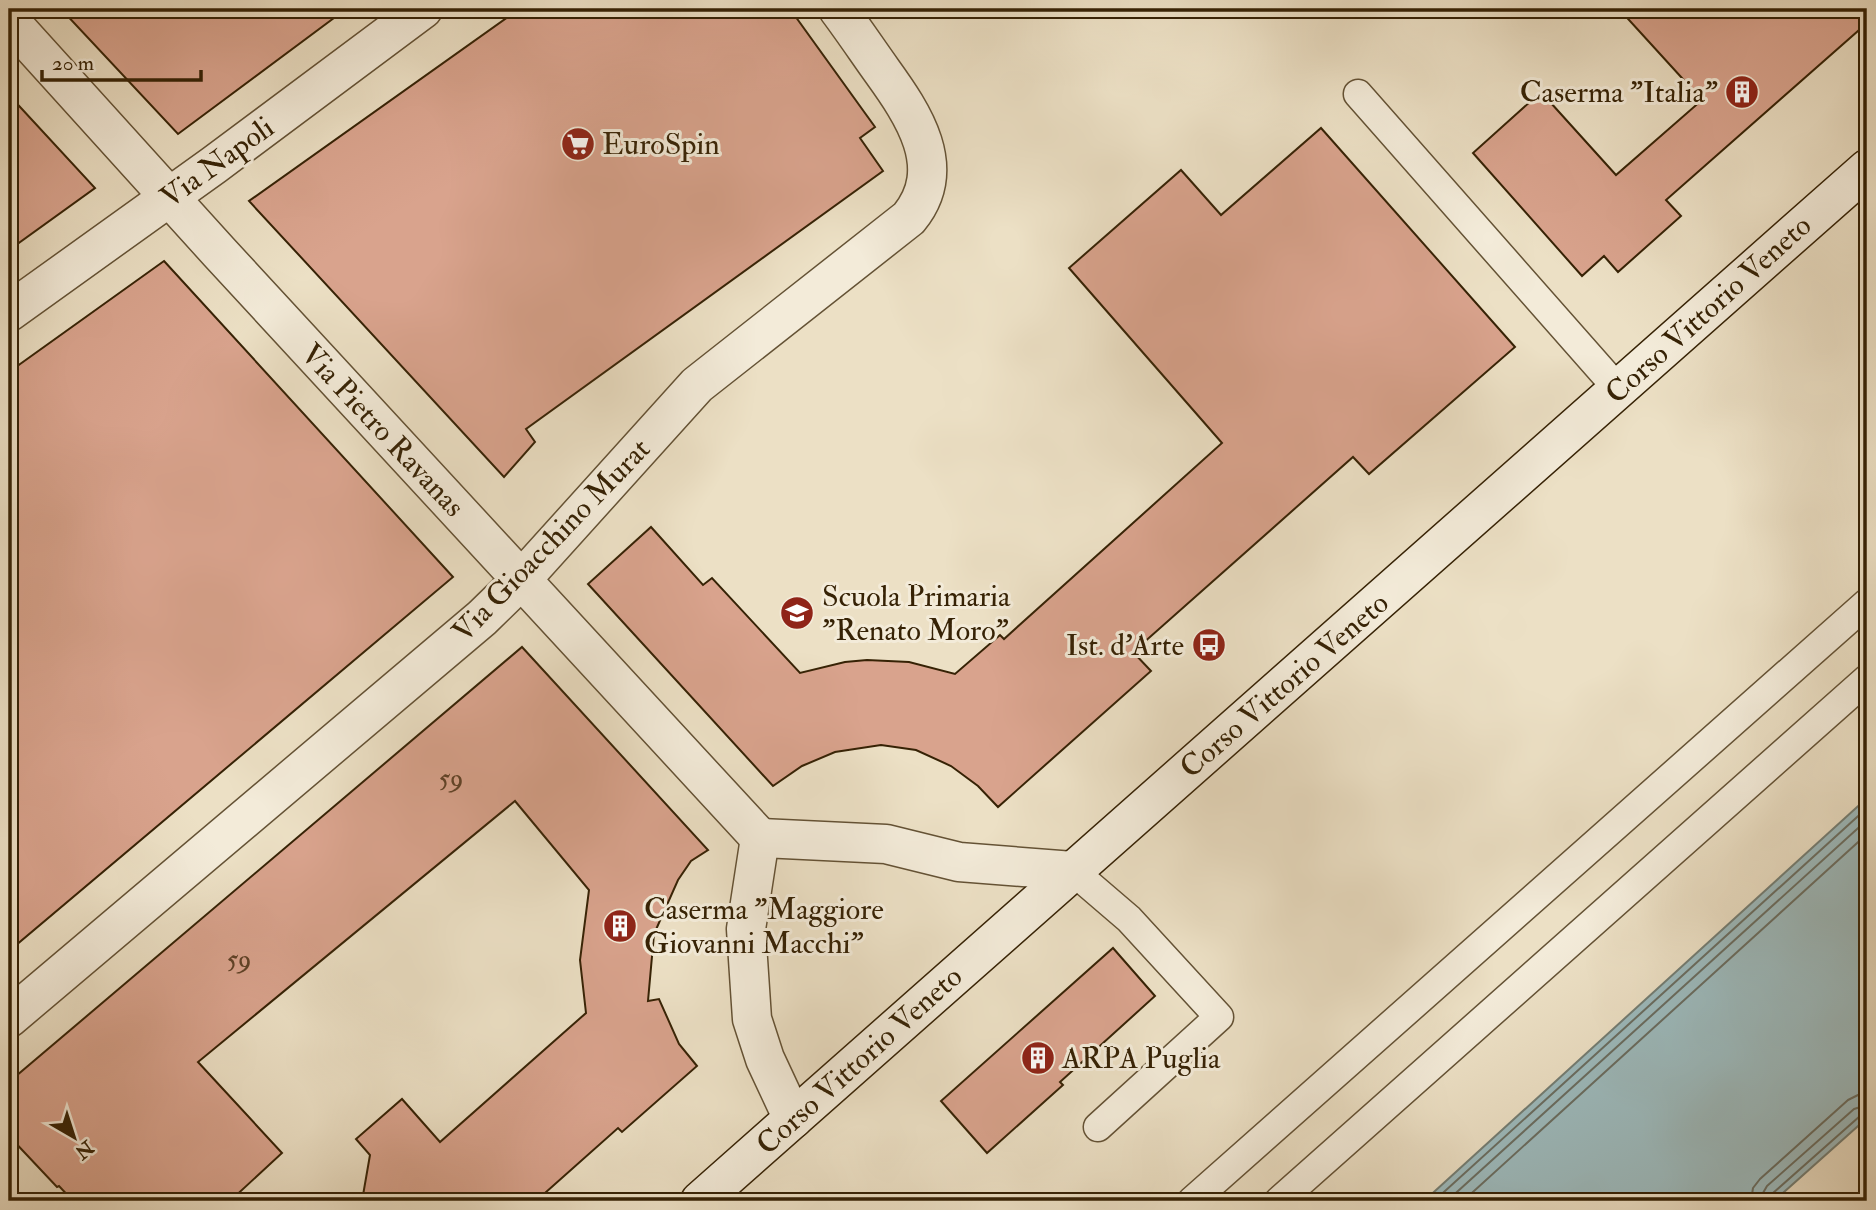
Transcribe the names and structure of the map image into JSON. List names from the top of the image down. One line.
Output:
{"streets":{"street":["Via Napoli","Corso Vittorio Veneto","Via Pietro Ravanas","Via Gioacchino Murat"]},"crossings":[["Via Napoli","Via Pietro Ravanas"],["Via Pietro Ravanas","Via Gioacchino Murat"]],"places":{"building":["Caserma \"Italia\"","Caserma \"Maggiore Giovanni Macchi\"","ARPA Puglia"],"supermarket":["EuroSpin"],"school or university":["Scuola Primaria \"Renato Moro\""],"bus stop":["Ist. d'Arte"]},"house_numbers":["59","59"],"scale_bar":"20 m","north":"bottom right"}
